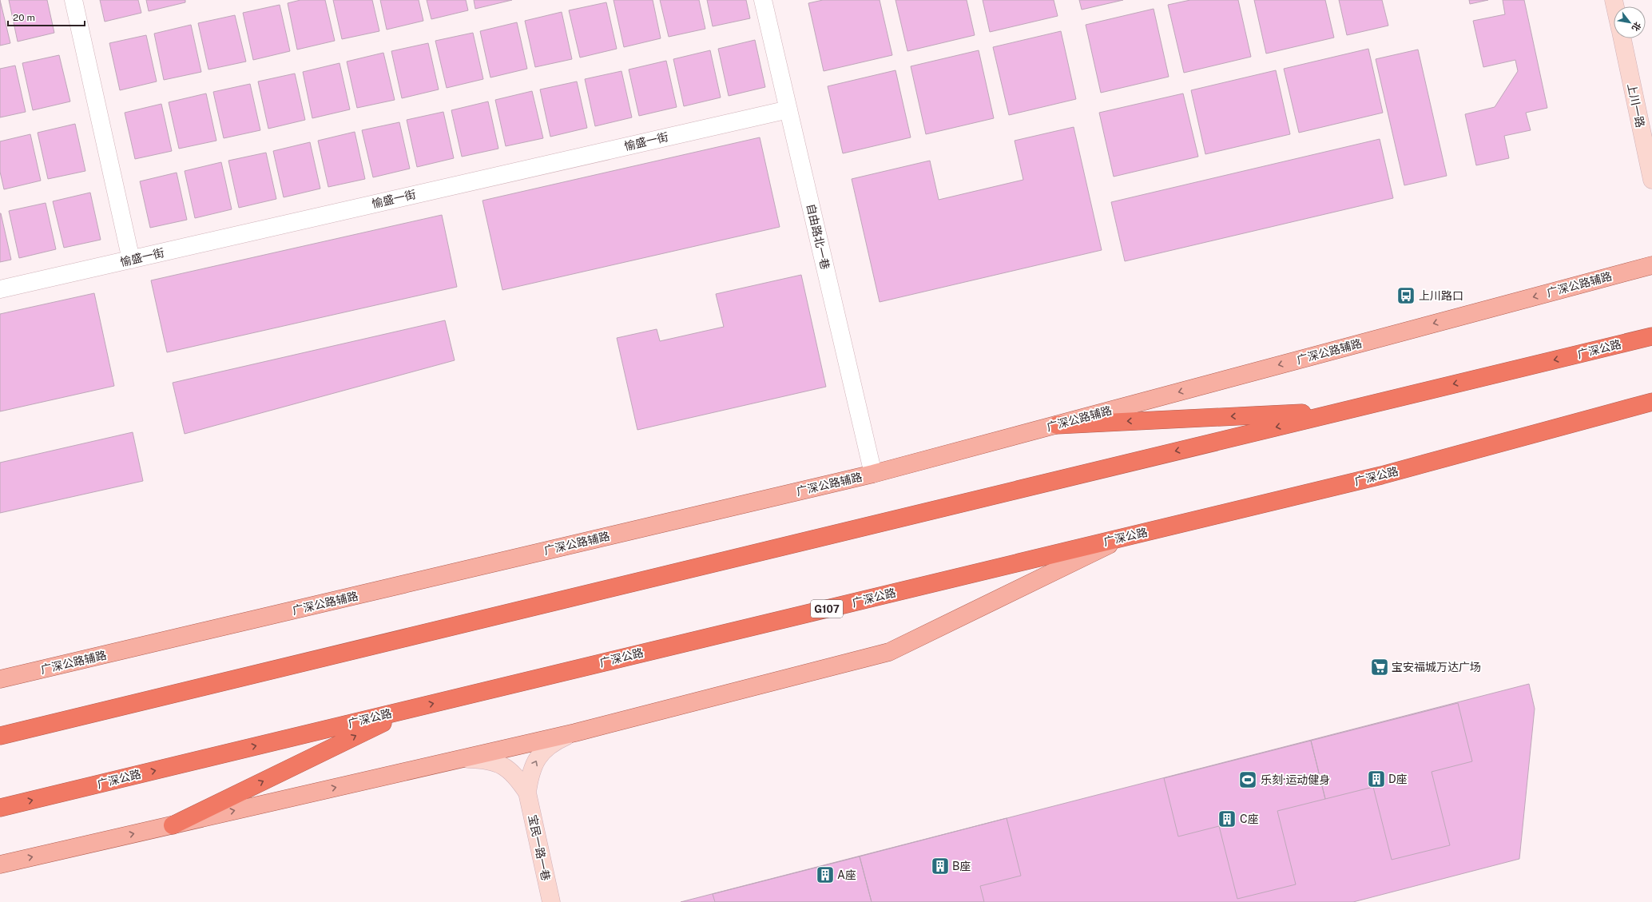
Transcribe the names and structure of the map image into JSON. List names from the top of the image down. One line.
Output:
{"streets":{"highway":["广深公路","G107"],"main road":["广深公路辅路"],"street":["上川一路","愉盛一街","自由路北一巷","宝民一路一巷"]},"crossings":[["愉盛一街","自由路北一巷"],["自由路北一巷","广深公路辅路"]],"one_way":["广深公路辅路"],"places":{"bus stop":["上川路口"],"supermarket":["宝安福城万达广场"],"building":["D座","C座","B座","A座"],"sports":["乐刻·运动健身"]},"scale_bar":"20 m","north":"bottom right"}
